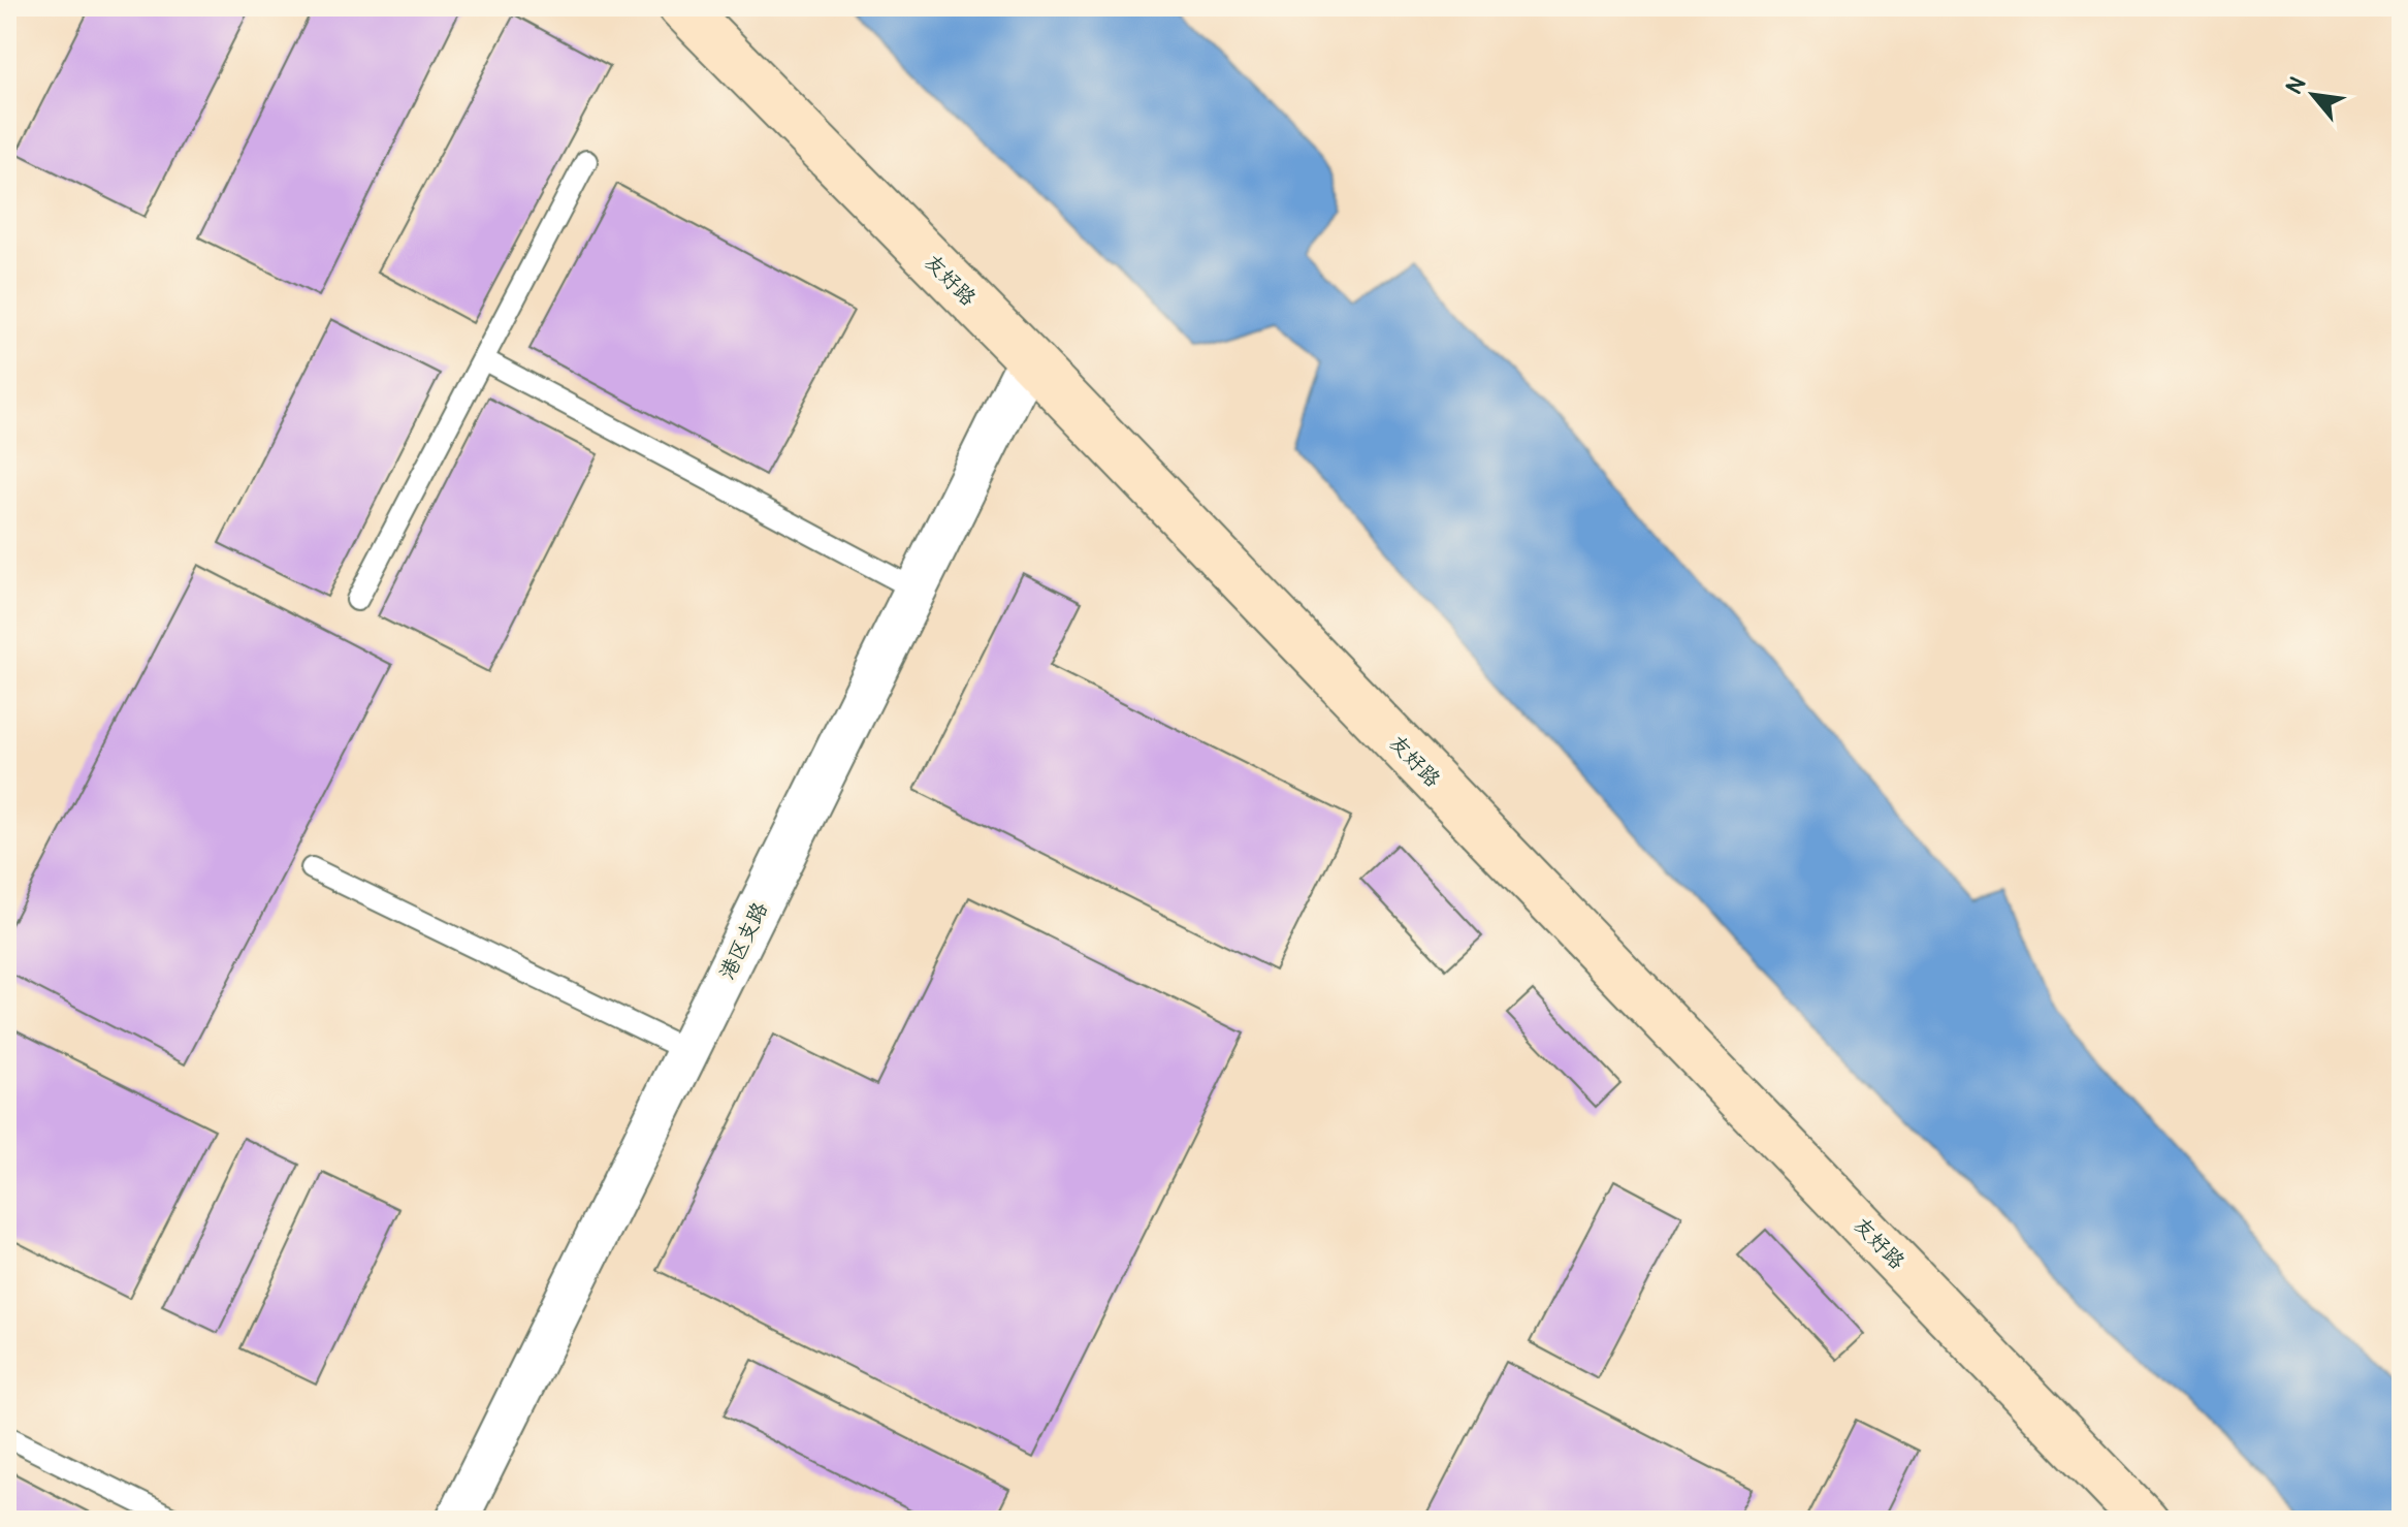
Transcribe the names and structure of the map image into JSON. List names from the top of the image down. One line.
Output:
{"streets":{"street":["友好路","港区支路"]},"crossings":[["友好路","港区支路"]],"north":"top left"}
